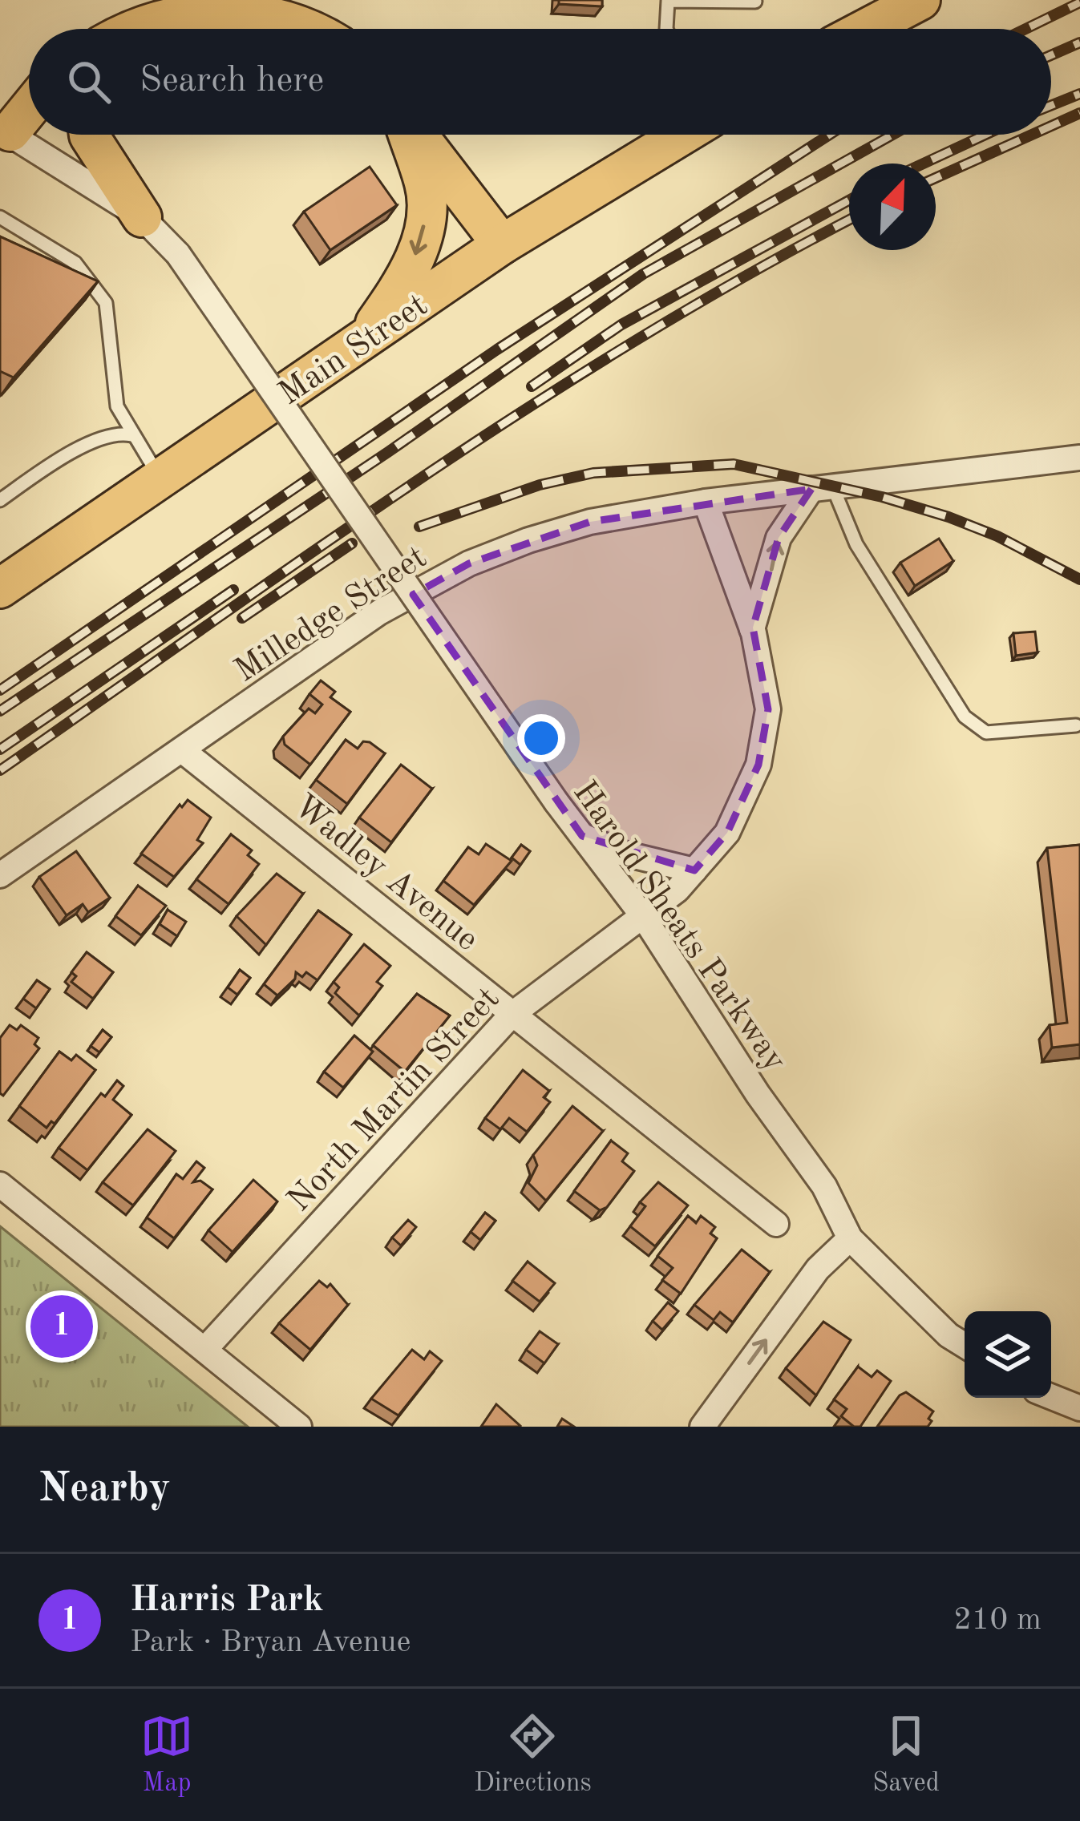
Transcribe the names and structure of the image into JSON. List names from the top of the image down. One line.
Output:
{"streets":{"main road":["Main Street"],"street":["Milledge Street","Wadley Avenue","Harold Sheats Parkway","North Martin Street"]},"crossings":[["Milledge Street","Wadley Avenue"],["Milledge Street","North Martin Street"],["Wadley Avenue","North Martin Street"],["Harold Sheats Parkway","North Martin Street"]],"north":"top right","page":{"search":"Search here","pins":"1","heading":"Nearby","list":[{"mark":"1","name":"Harris Park","note":"Park · Bryan Avenue","value":"210 m"}],"nav":["Map","Directions","Saved"]}}
